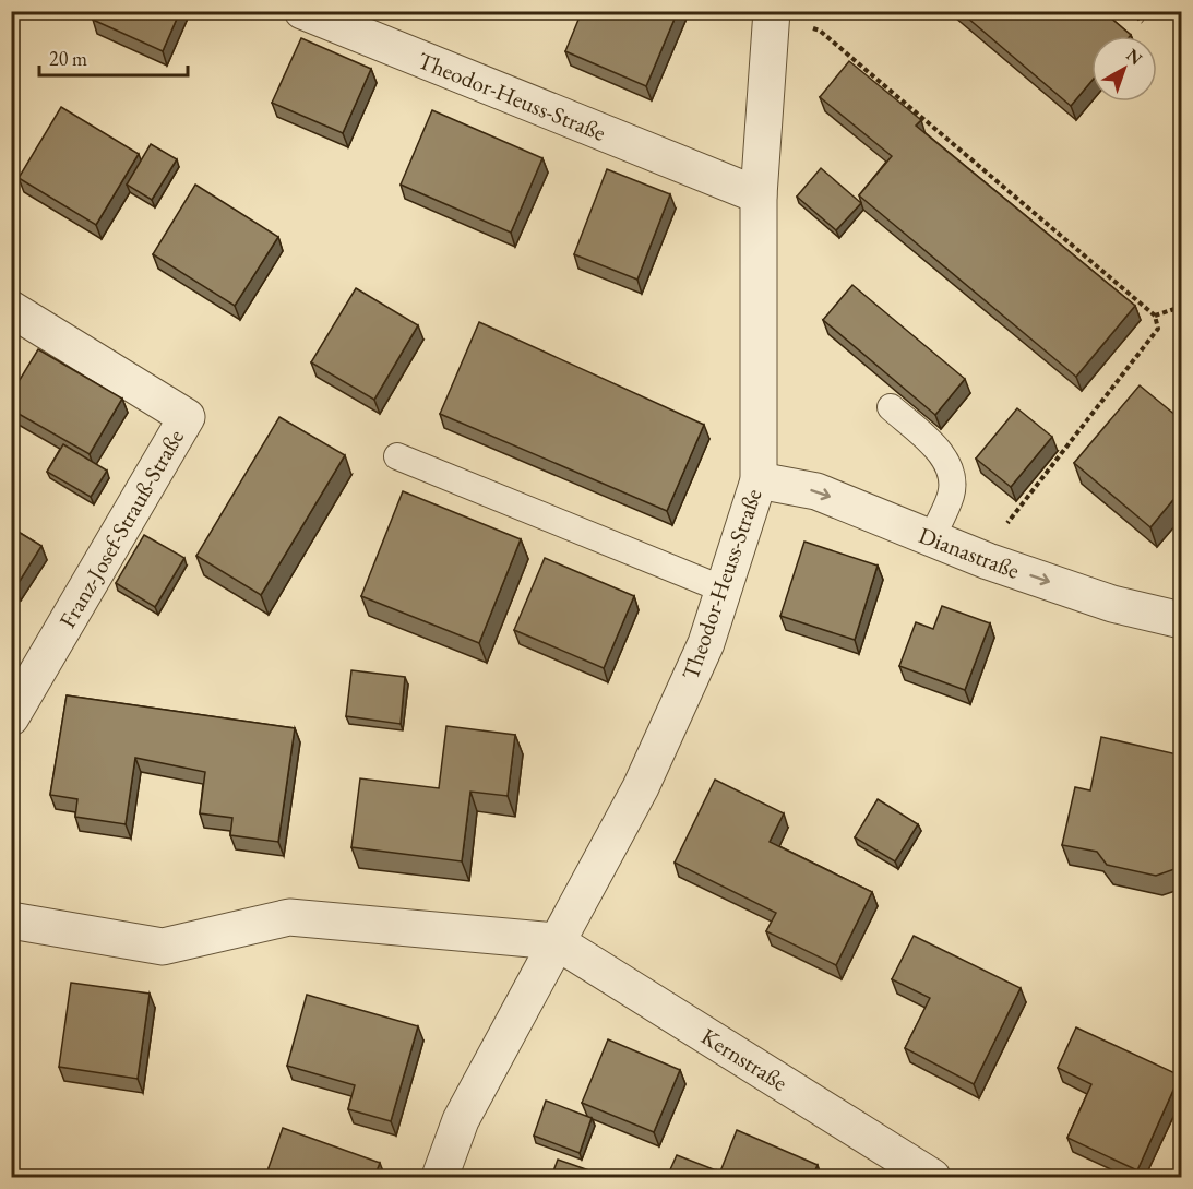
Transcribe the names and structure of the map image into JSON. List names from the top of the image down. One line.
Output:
{"streets":{"street":["Theodor-Heuss-Straße","Franz-Josef-Strauß-Straße","Dianastraße","Kernstraße"]},"crossings":[["Theodor-Heuss-Straße","Dianastraße"],["Theodor-Heuss-Straße","Kernstraße"]],"one_way":["Dianastraße"],"scale_bar":"20 m","north":"top right"}
